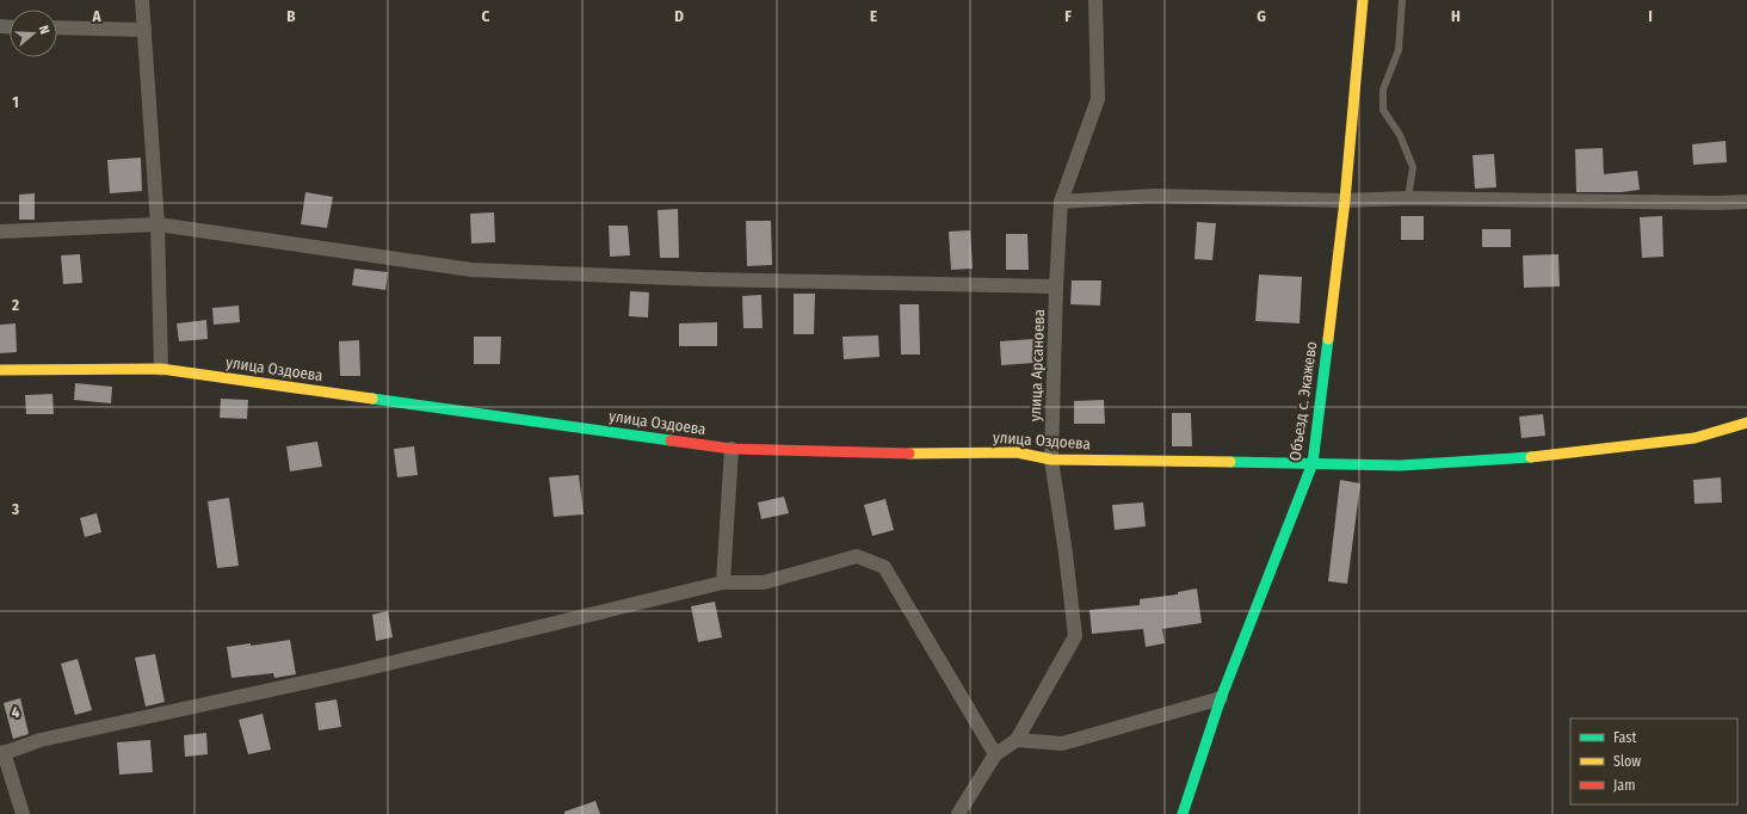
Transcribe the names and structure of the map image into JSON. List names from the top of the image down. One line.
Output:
{"streets":{"street":["улица Арсаноева","улица Оздоева","Объезд с. Экажево"]},"crossings":[["улица Арсаноева","улица Оздоева"],["улица Оздоева","Объезд с. Экажево"]],"legend":["Fast","Slow","Jam"],"north":"right","grid":{"columns":["A","B","C","D","E","F","G","H","I"],"rows":["1","2","3","4"]}}
